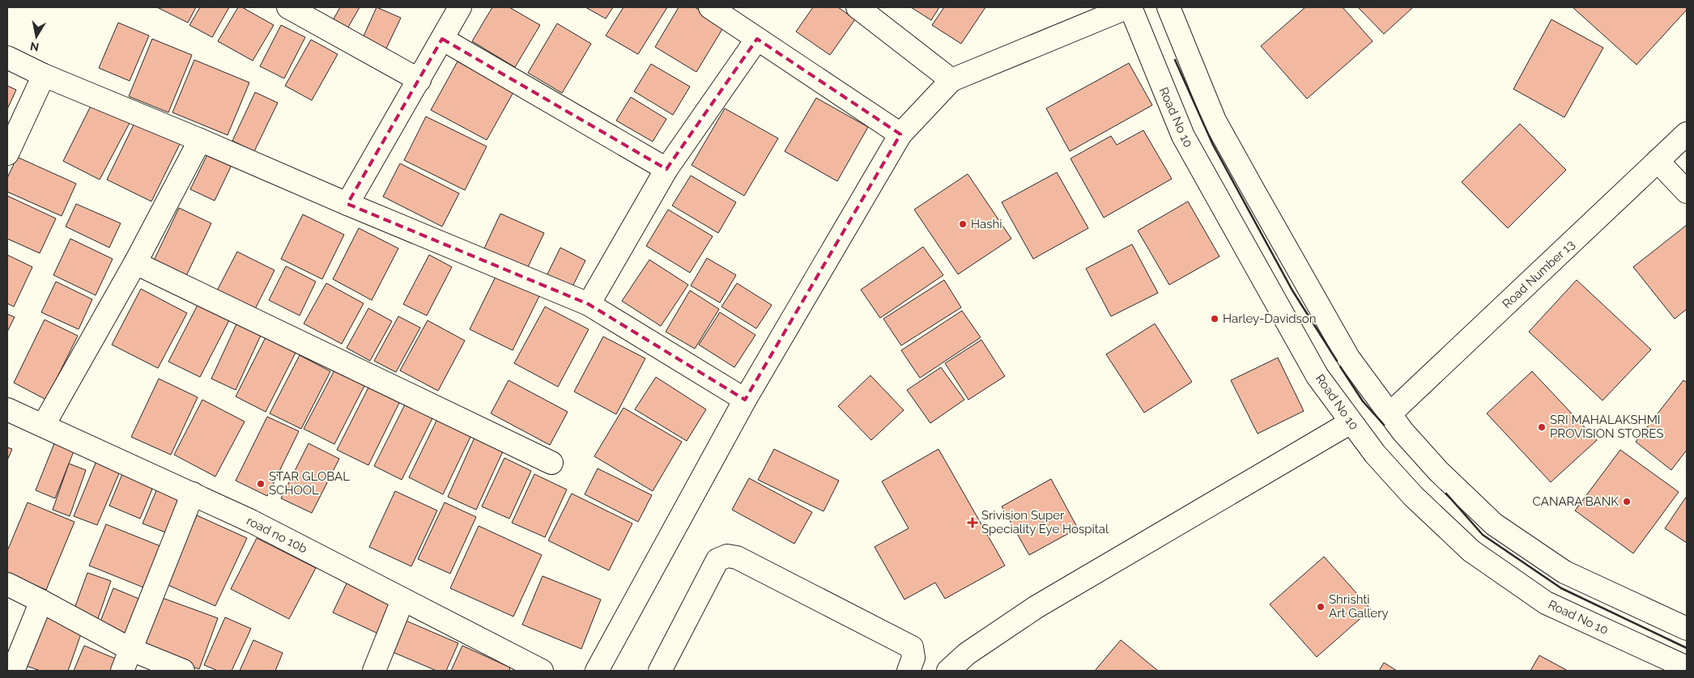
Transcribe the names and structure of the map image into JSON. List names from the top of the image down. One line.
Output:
{"streets":{"street":["Road No 10","Road Number 13","road no 10b"]},"places":{"other":["Hashi","Harley-Davidson","SRI MAHALAKSHMI PROVISION STORES","STAR GLOBAL SCHOOL","CANARA BANK","Shrishti Art Gallery"],"health":["Srivision Super Speciality Eye Hospital"]},"north":"bottom"}
